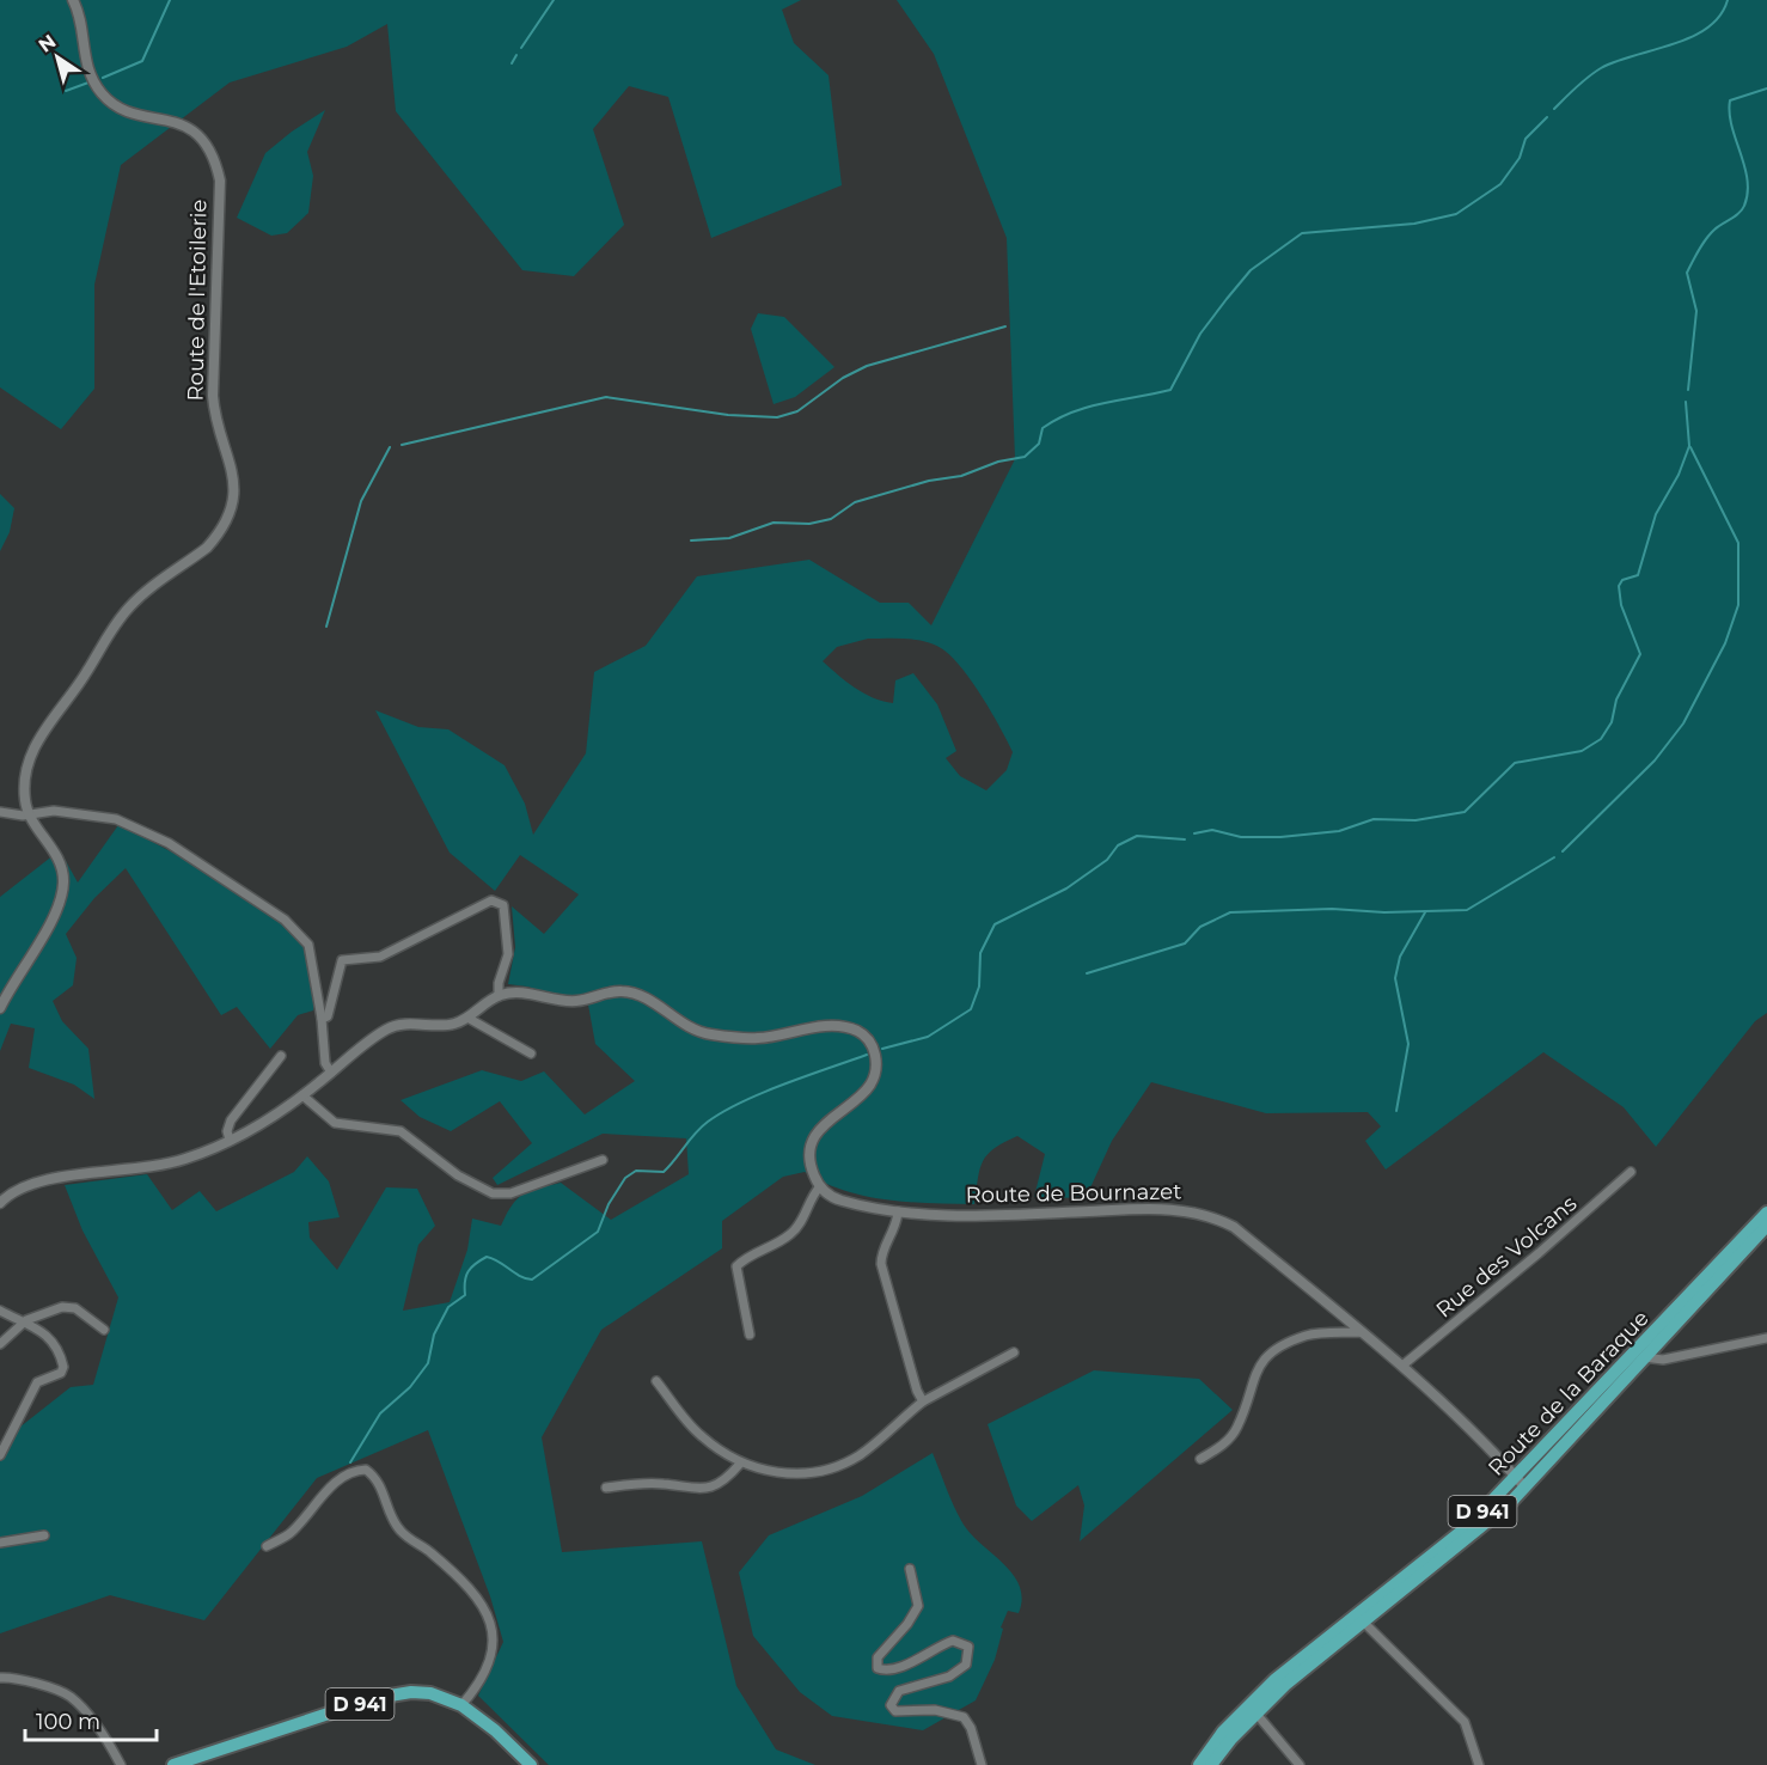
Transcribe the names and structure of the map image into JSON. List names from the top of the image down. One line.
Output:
{"streets":{"main road":["Route de la Baraque","D 941"],"street":["Route de l'Etoilerie","Route de Bournazet","Rue des Volcans"]},"crossings":[["Route de Bournazet","Rue des Volcans"],["Route de Bournazet","Route de la Baraque"]],"scale_bar":"100 m","north":"top left"}
